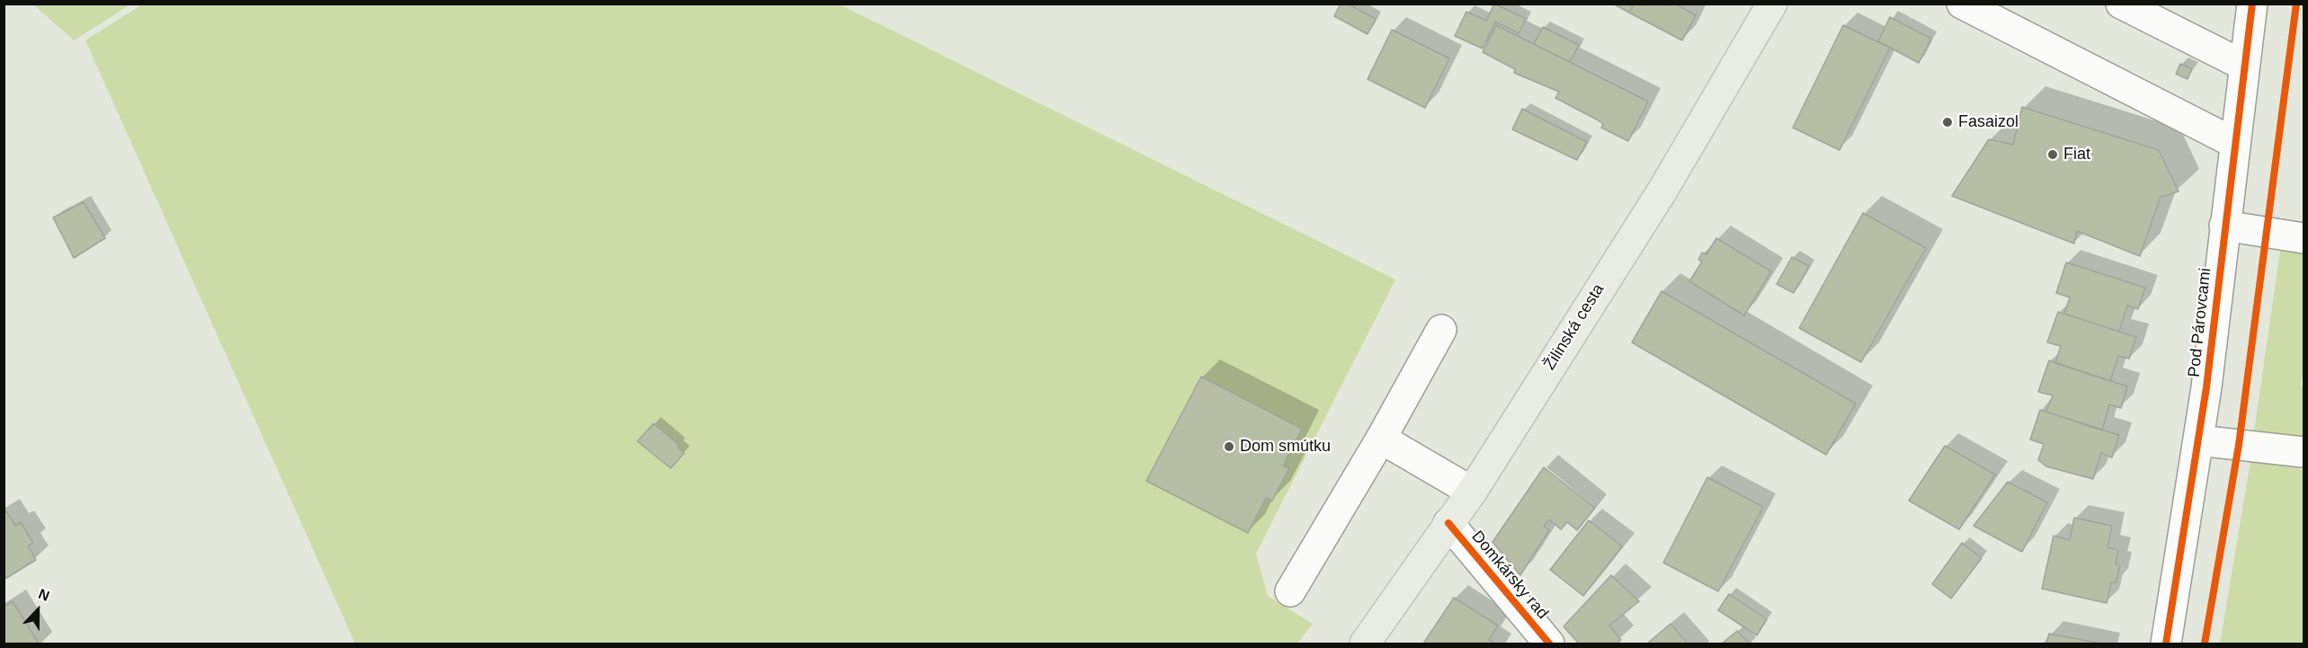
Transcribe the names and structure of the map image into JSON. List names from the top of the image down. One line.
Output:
{"streets":{"main road":["Žilinská cesta"],"street":["Pod Párovcami","Domkársky rad"]},"crossings":[["Žilinská cesta","Domkársky rad"]],"places":["Fasaizol","Fiat","Dom smútku"],"north":"top"}
